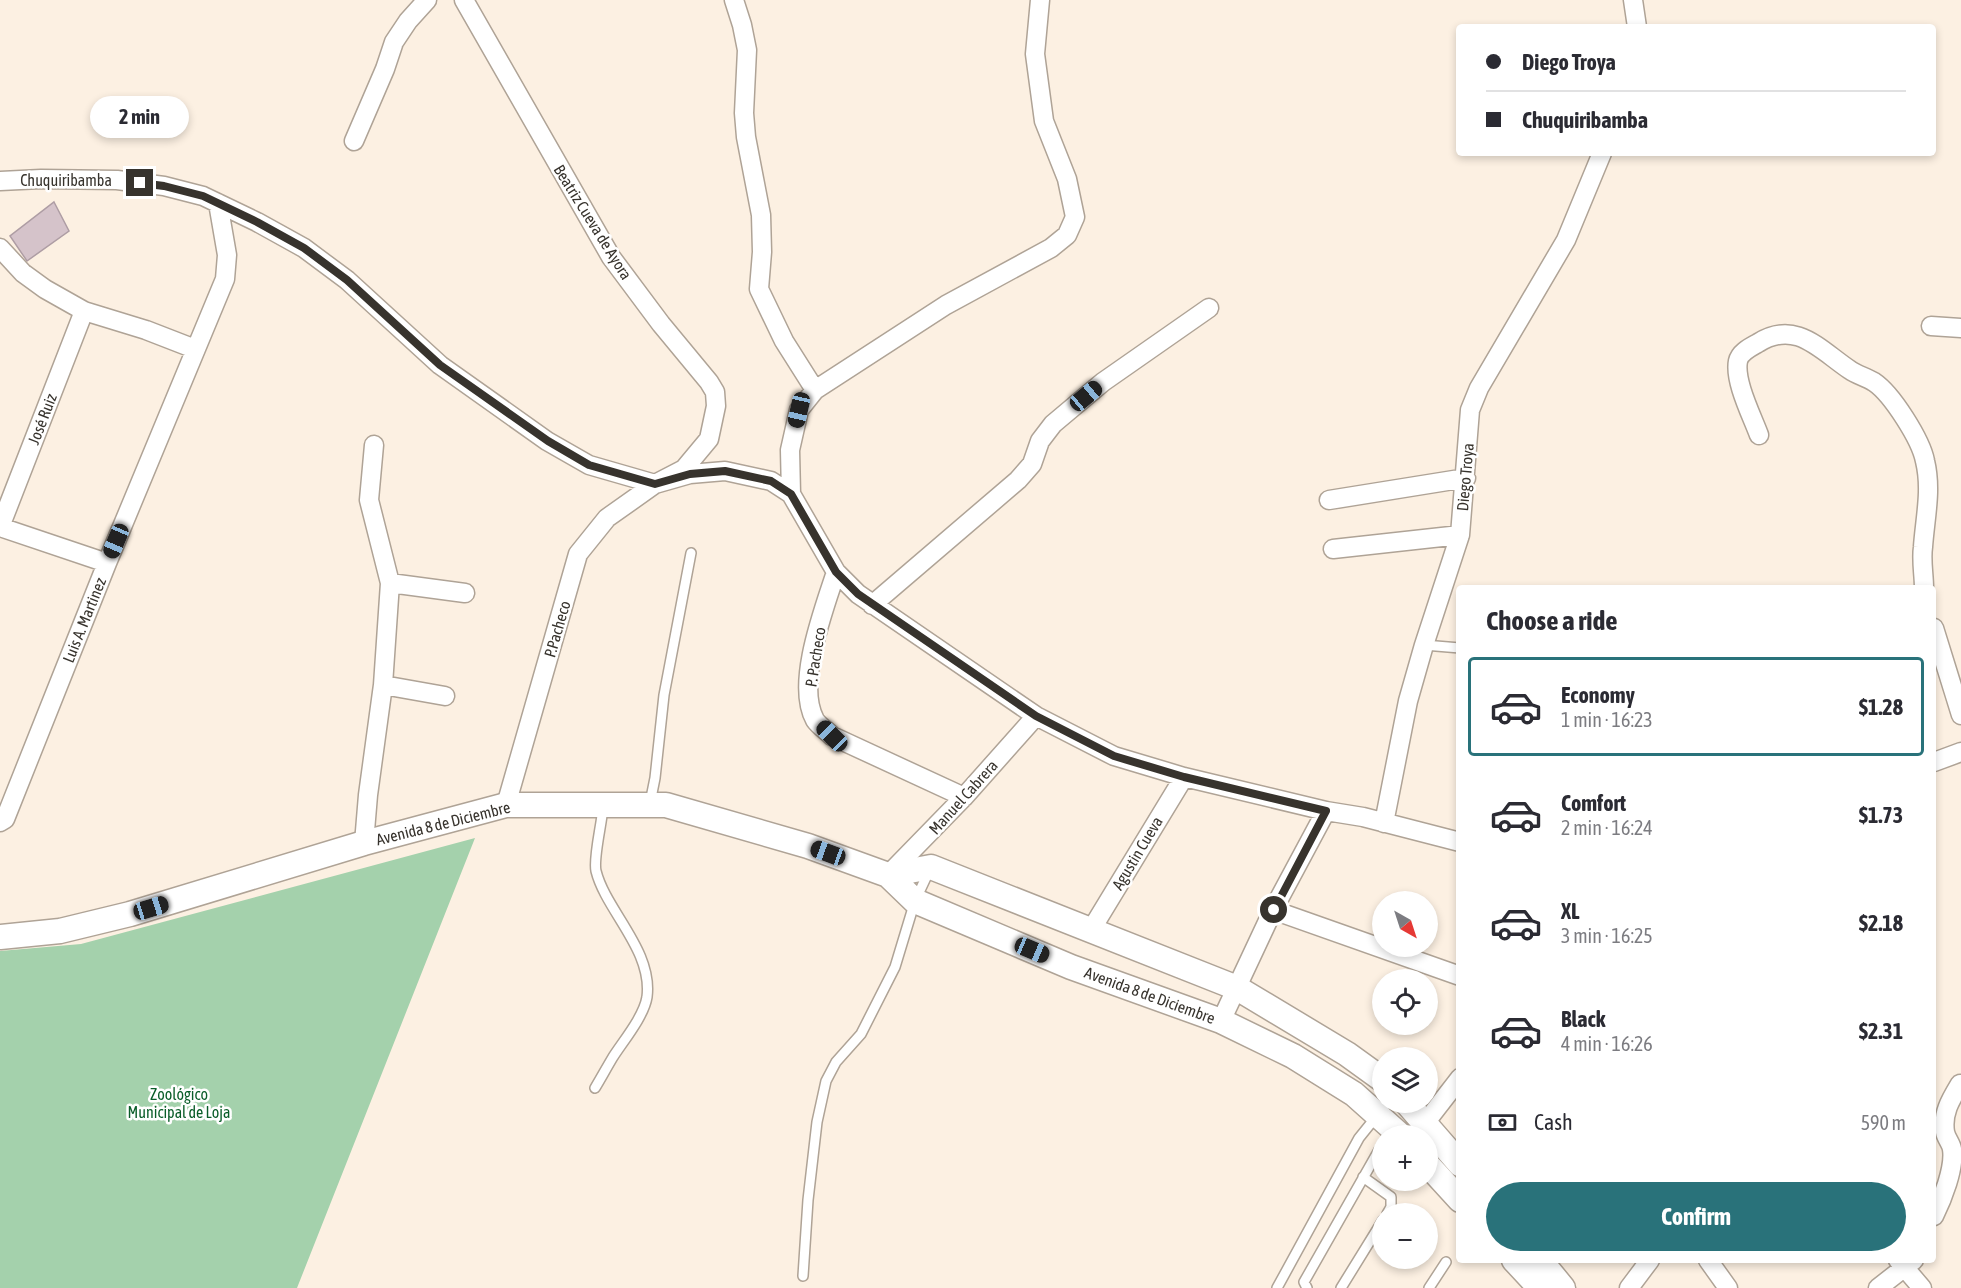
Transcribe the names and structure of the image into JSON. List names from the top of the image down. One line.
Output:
{"streets":{"main road":["Avenida 8 de Diciembre"],"street":["Chuquiribamba","Beatriz Cueva de Ayora","José Ruiz","Diego Troya","Luis A. Martinez","P.Pacheco","P. Pacheco","Manuel Cabrera","Agustin Cueva"]},"crossings":[["Chuquiribamba","Beatriz Cueva de Ayora"],["Chuquiribamba","Luis A. Martinez"],["Chuquiribamba","P.Pacheco"],["Beatriz Cueva de Ayora","P.Pacheco"],["P.Pacheco","Avenida 8 de Diciembre"],["P. Pacheco","Manuel Cabrera"],["Manuel Cabrera","Avenida 8 de Diciembre"]],"parks":["Zoológico Municipal de Loja"],"north":"bottom right","page":{"banner":["Diego Troya","Chuquiribamba"],"bubble":"2 min","heading":"Choose a ride","list":[{"name":"Economy","note":"1 min · 16:23","value":"$1.28"},{"name":"Comfort","note":"2 min · 16:24","value":"$1.73"},{"name":"XL","note":"3 min · 16:25","value":"$2.18"},{"name":"Black","note":"4 min · 16:26","value":"$2.31"}],"map_buttons":["+","−"],"pay":["Cash","590 m"],"buttons":"Confirm"}}
